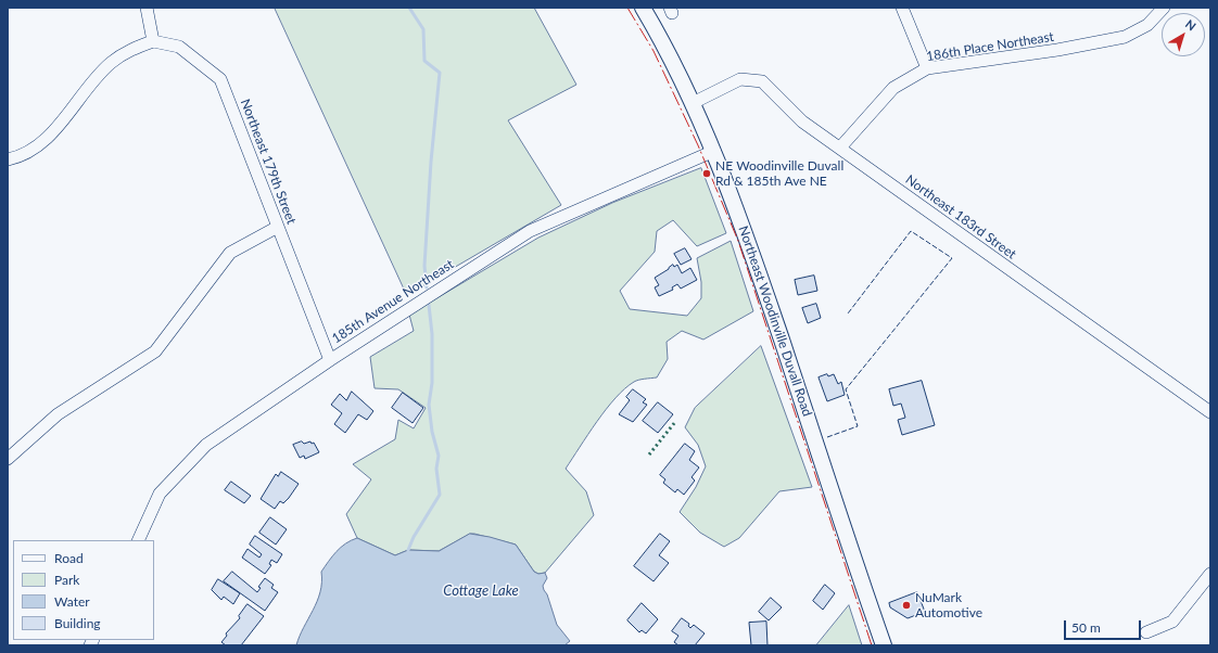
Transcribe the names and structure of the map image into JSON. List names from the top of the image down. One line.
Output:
{"streets":{"main road":["Northeast Woodinville Duvall Road"],"street":["186th Place Northeast","Northeast 179th Street","Northeast 183rd Street","185th Avenue Northeast"]},"crossings":[["186th Place Northeast","Northeast 183rd Street"],["Northeast 179th Street","185th Avenue Northeast"],["Northeast 183rd Street","Northeast Woodinville Duvall Road"],["185th Avenue Northeast","Northeast Woodinville Duvall Road"]],"water":["Cottage Lake"],"places":["NE Woodinville Duvall Rd & 185th Ave NE","NuMark Automotive"],"legend":["Road","Park","Water","Building"],"scale_bar":"50 m","north":"top right"}
